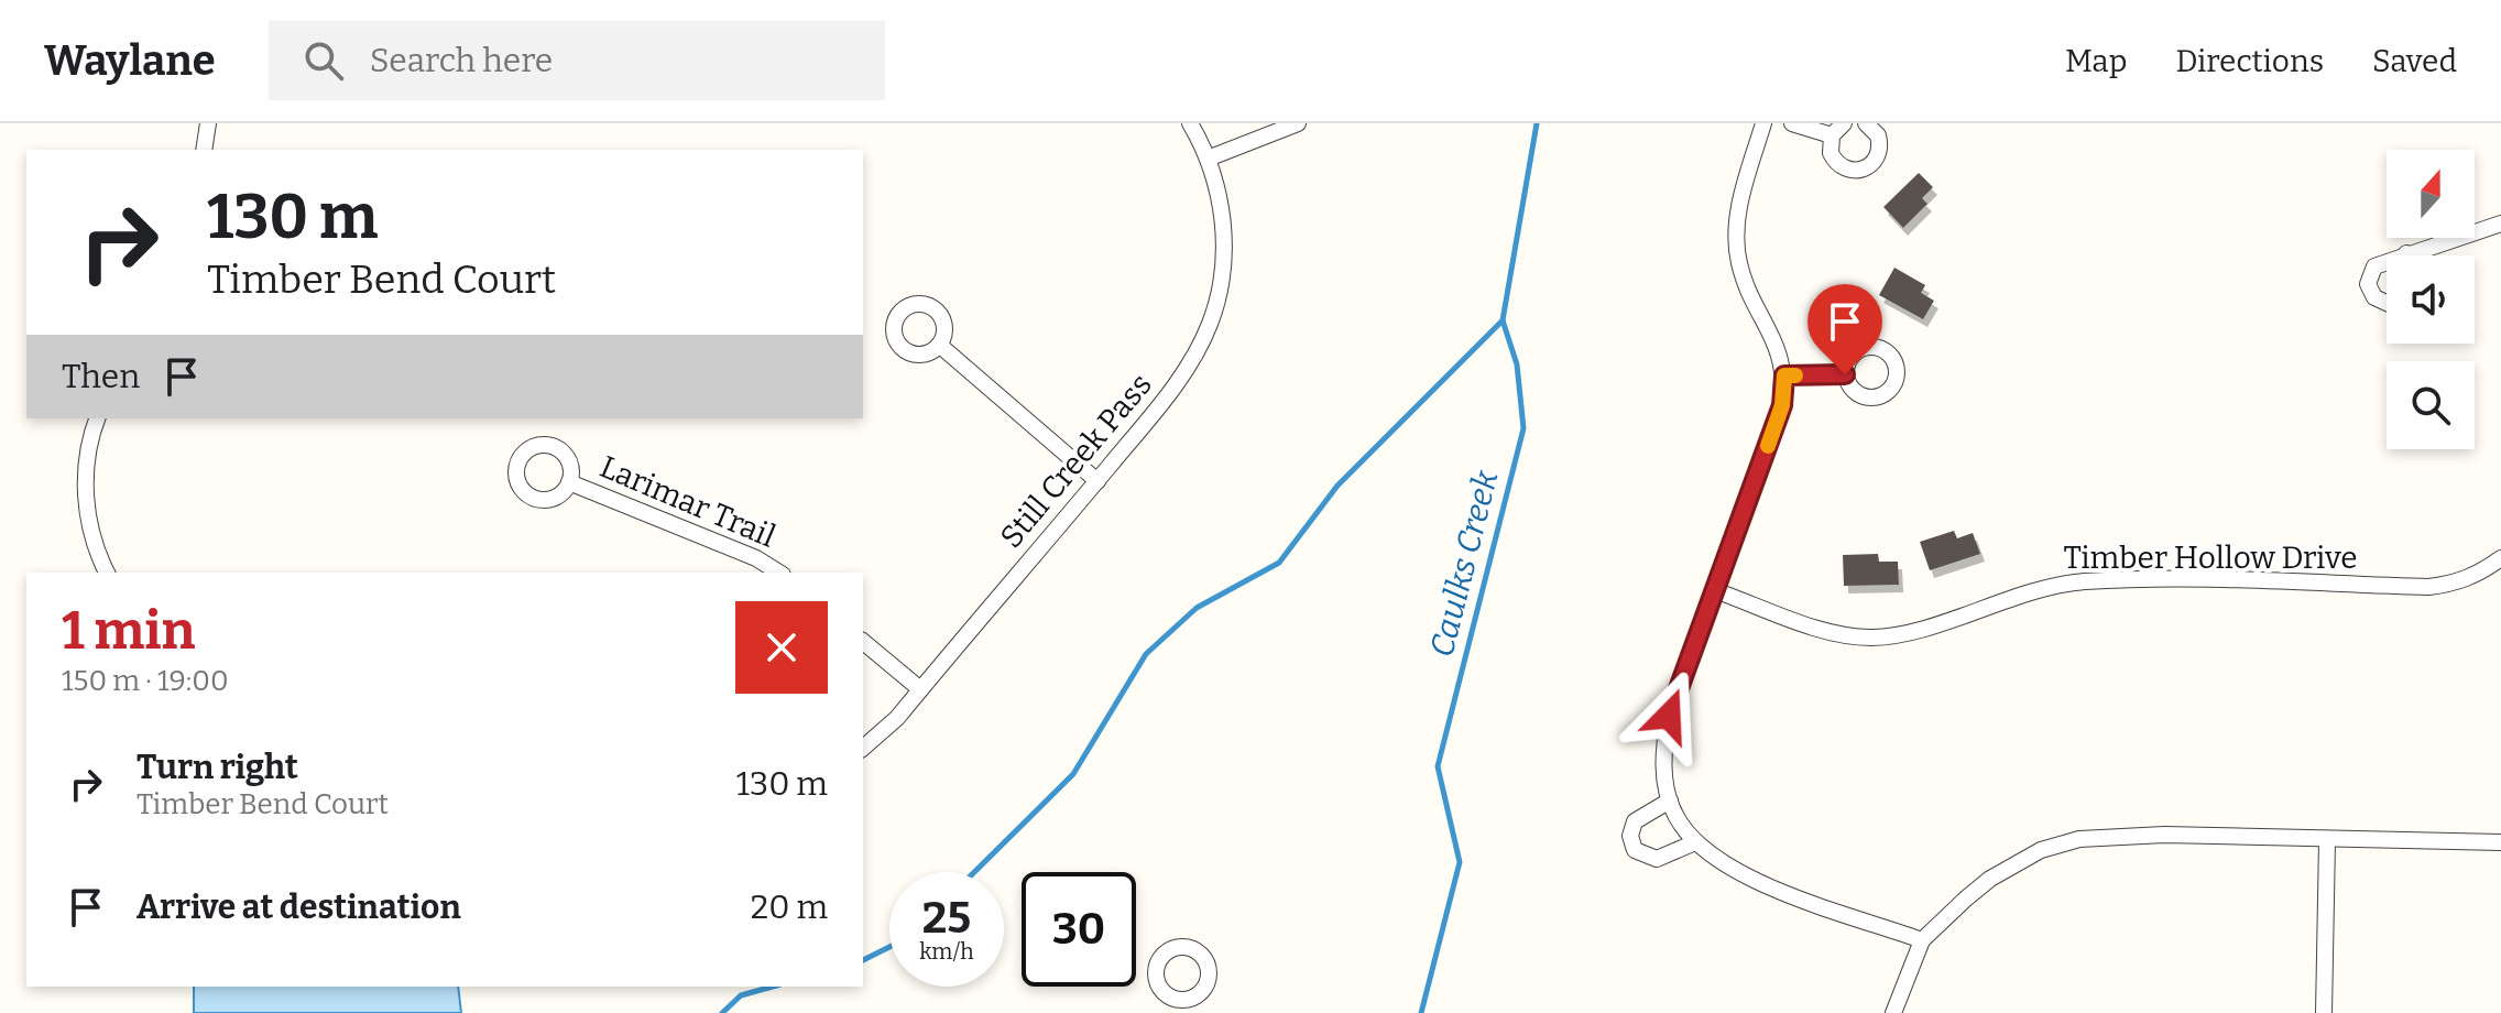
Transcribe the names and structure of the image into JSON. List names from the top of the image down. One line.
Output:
{"streets":{"street":["Still Creek Pass","Larimar Trail","Timber Hollow Drive"]},"water":["Caulks Creek"],"north":"top","page":{"header":"Waylane","search":"Search here","nav":["Map","Directions","Saved"],"turn":["130 m","Timber Bend Court"],"then":"Then","heading":["1 min","150 m · 19:00"],"list":[{"name":"Turn right","note":"Timber Bend Court","value":"130 m"},{"name":"Arrive at destination","value":"20 m"}],"speed":"25 km/h","limit":"30"}}
